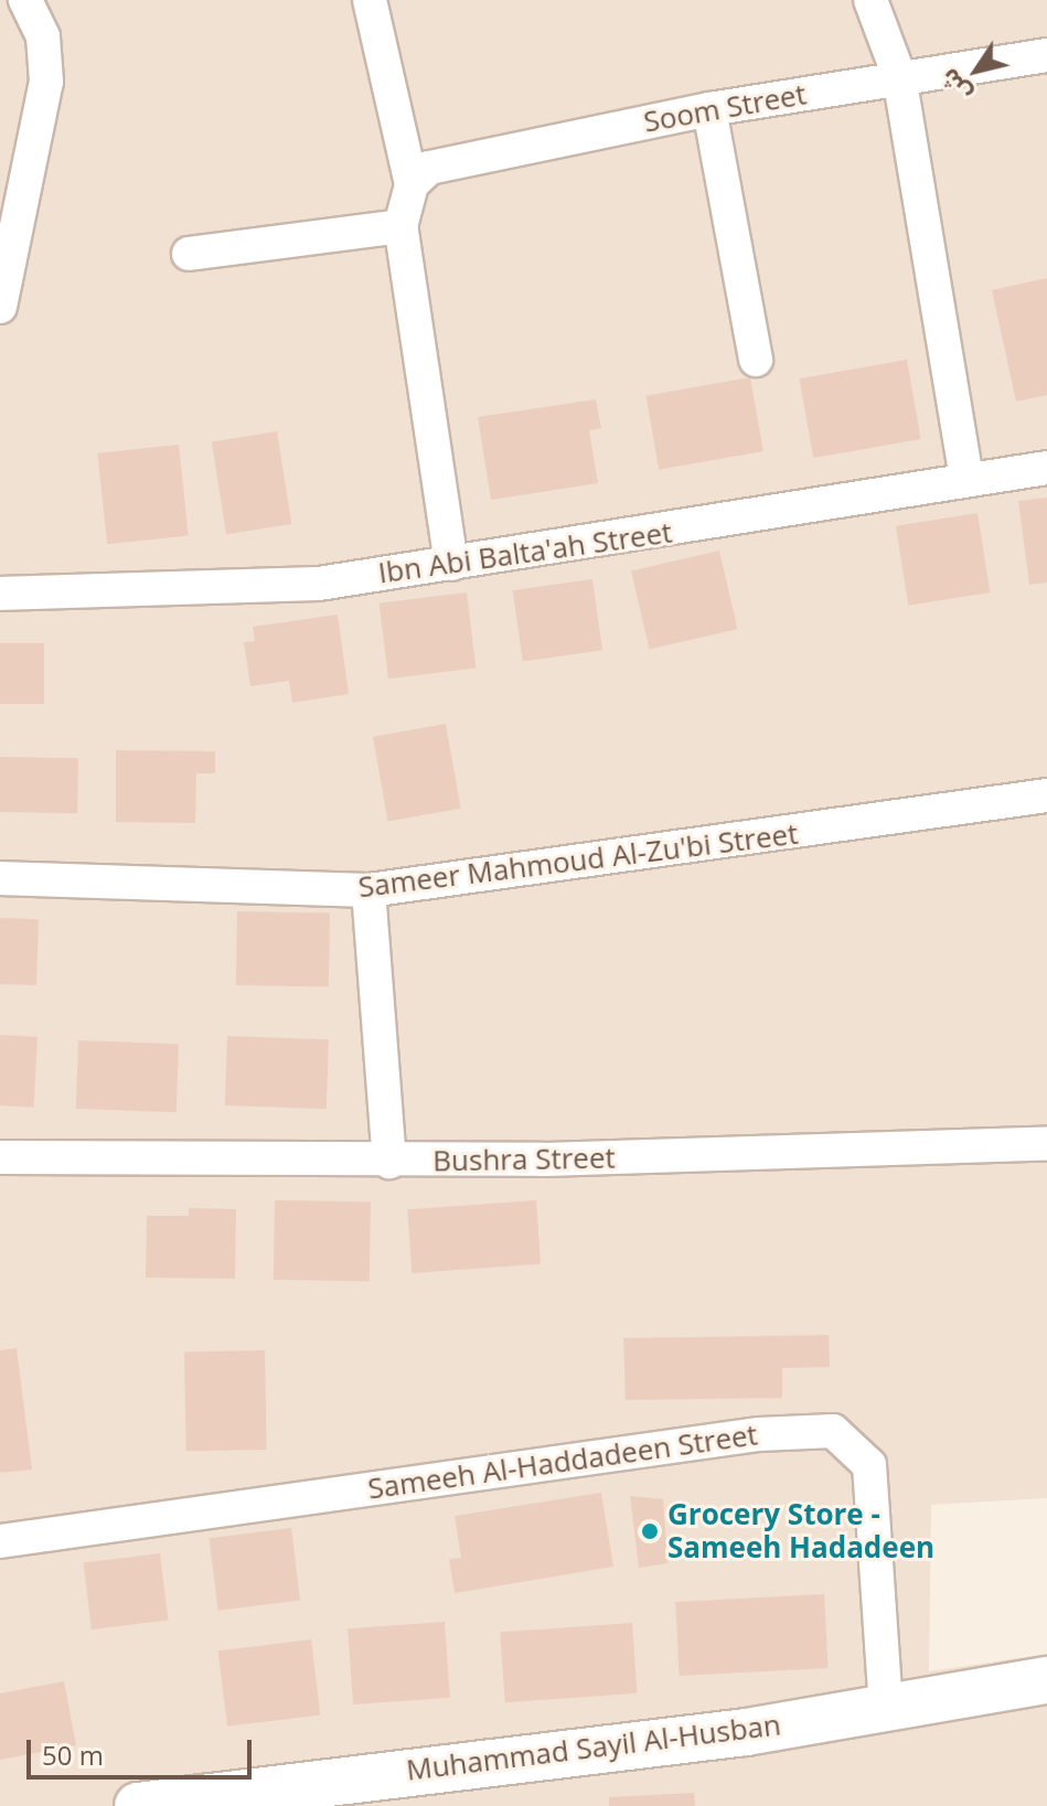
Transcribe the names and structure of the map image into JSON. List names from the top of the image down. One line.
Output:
{"streets":{"street":["Soom Street","Ibn Abi Balta'ah Street","Sameer Mahmoud Al-Zu'bi Street","Bushra Street","Sameeh Al-Haddadeen Street","Muhammad Sayil Al-Husban"]},"crossings":[["Sameeh Al-Haddadeen Street","Muhammad Sayil Al-Husban"]],"places":["Grocery Store - Sameeh Hadadeen"],"scale_bar":"50 m","north":"bottom left"}
